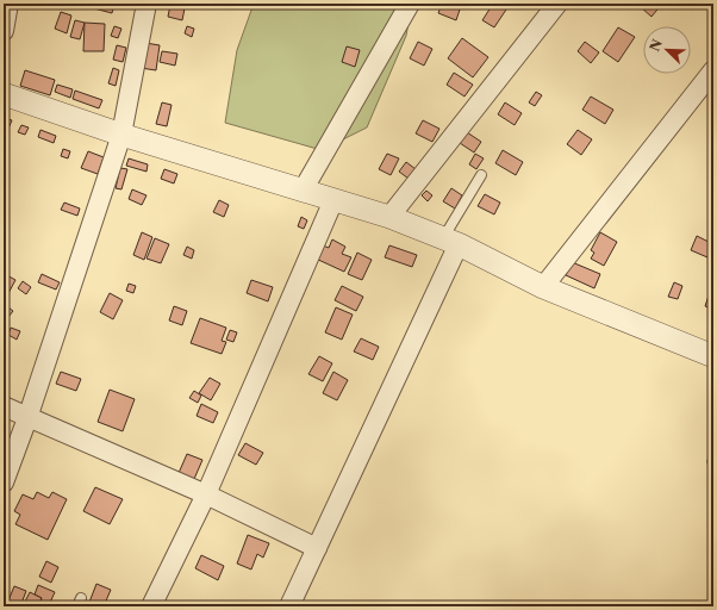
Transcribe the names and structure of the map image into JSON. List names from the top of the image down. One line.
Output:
{"north":"top left"}
